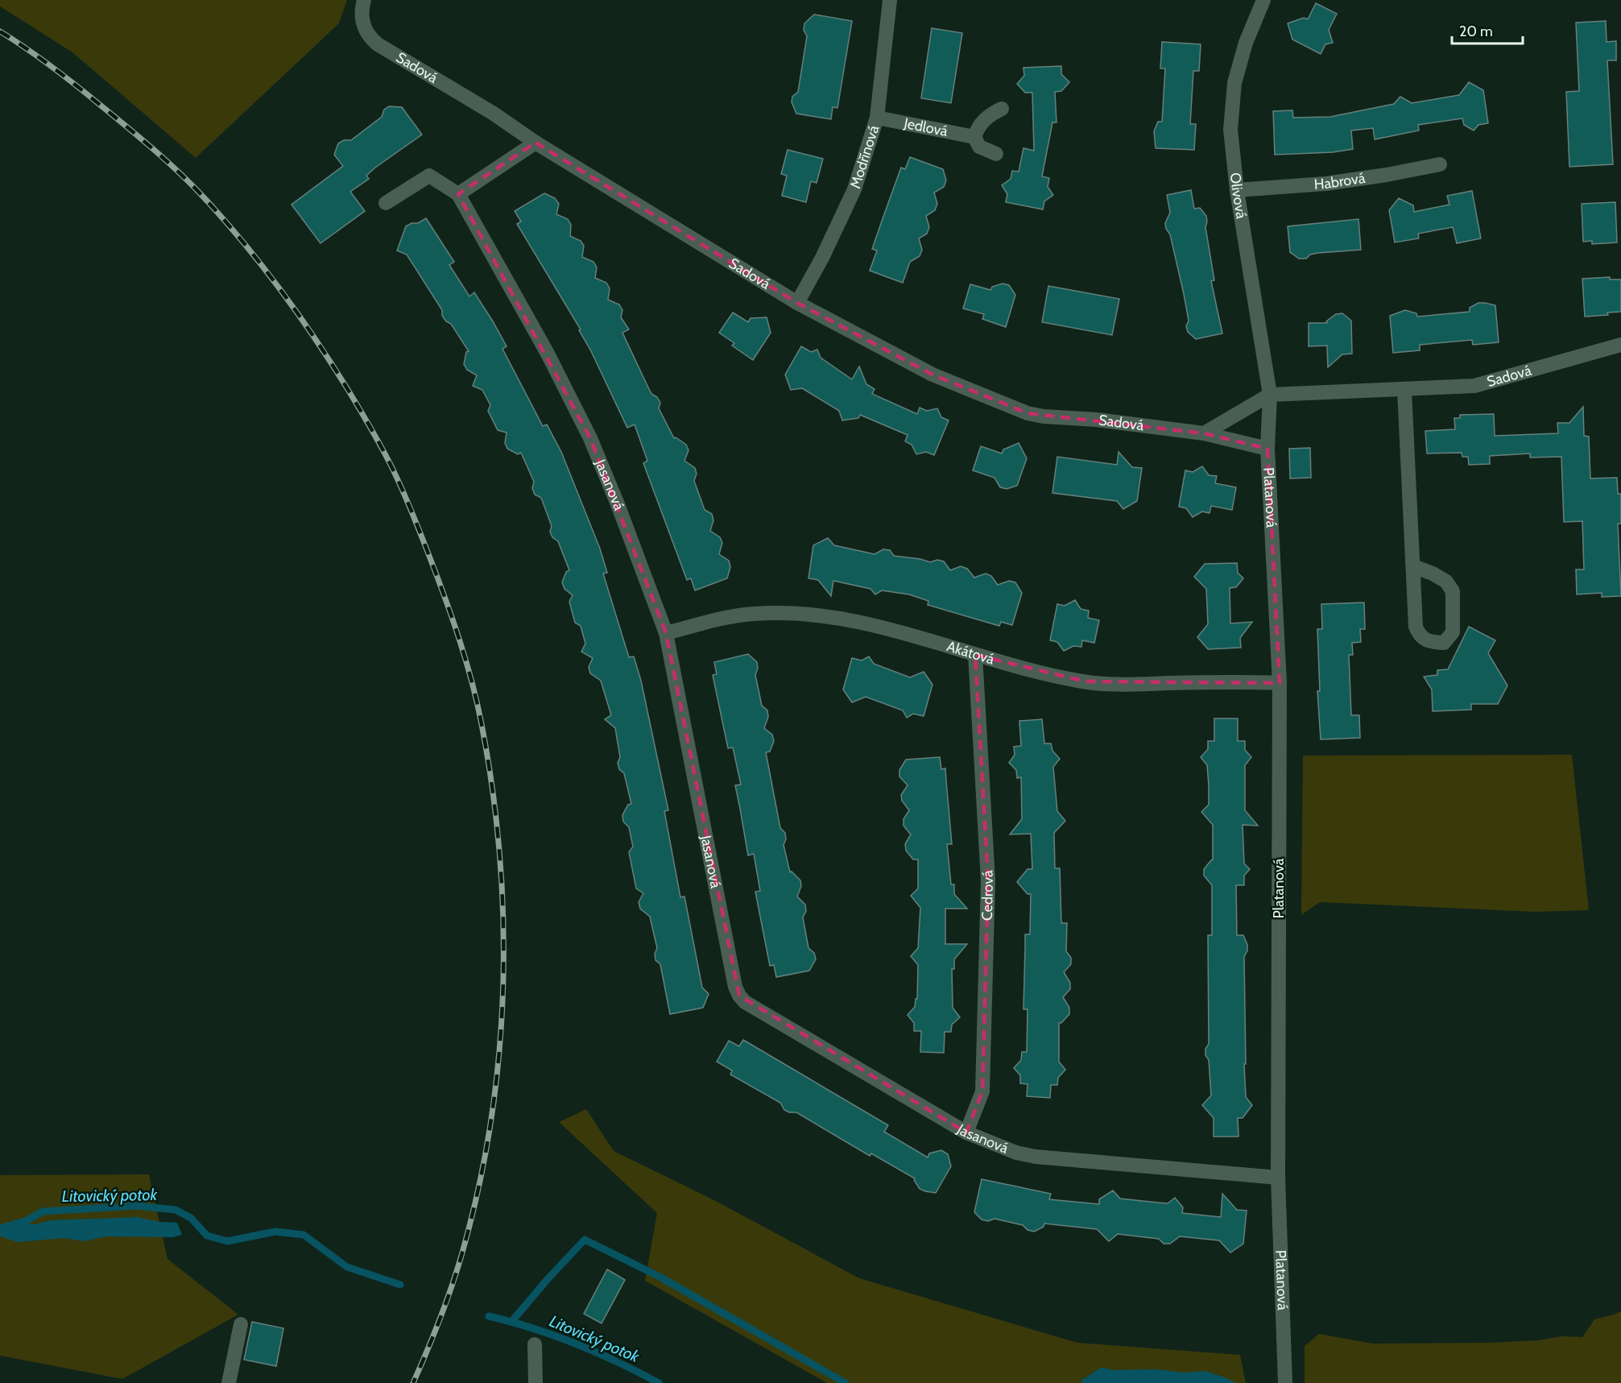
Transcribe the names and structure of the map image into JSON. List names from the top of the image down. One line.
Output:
{"streets":{"street":["Sadová","Jedlová","Modřínová","Habrová","Olivová","Jasanová","Platanová","Akátová","Cedrová"]},"crossings":[["Sadová","Modřínová"],["Sadová","Olivová"],["Sadová","Platanová"],["Jedlová","Modřínová"],["Habrová","Olivová"],["Olivová","Platanová"],["Jasanová","Platanová"],["Jasanová","Akátová"],["Jasanová","Cedrová"],["Platanová","Akátová"],["Akátová","Cedrová"]],"water":["Litovický potok"],"scale_bar":"20 m"}
